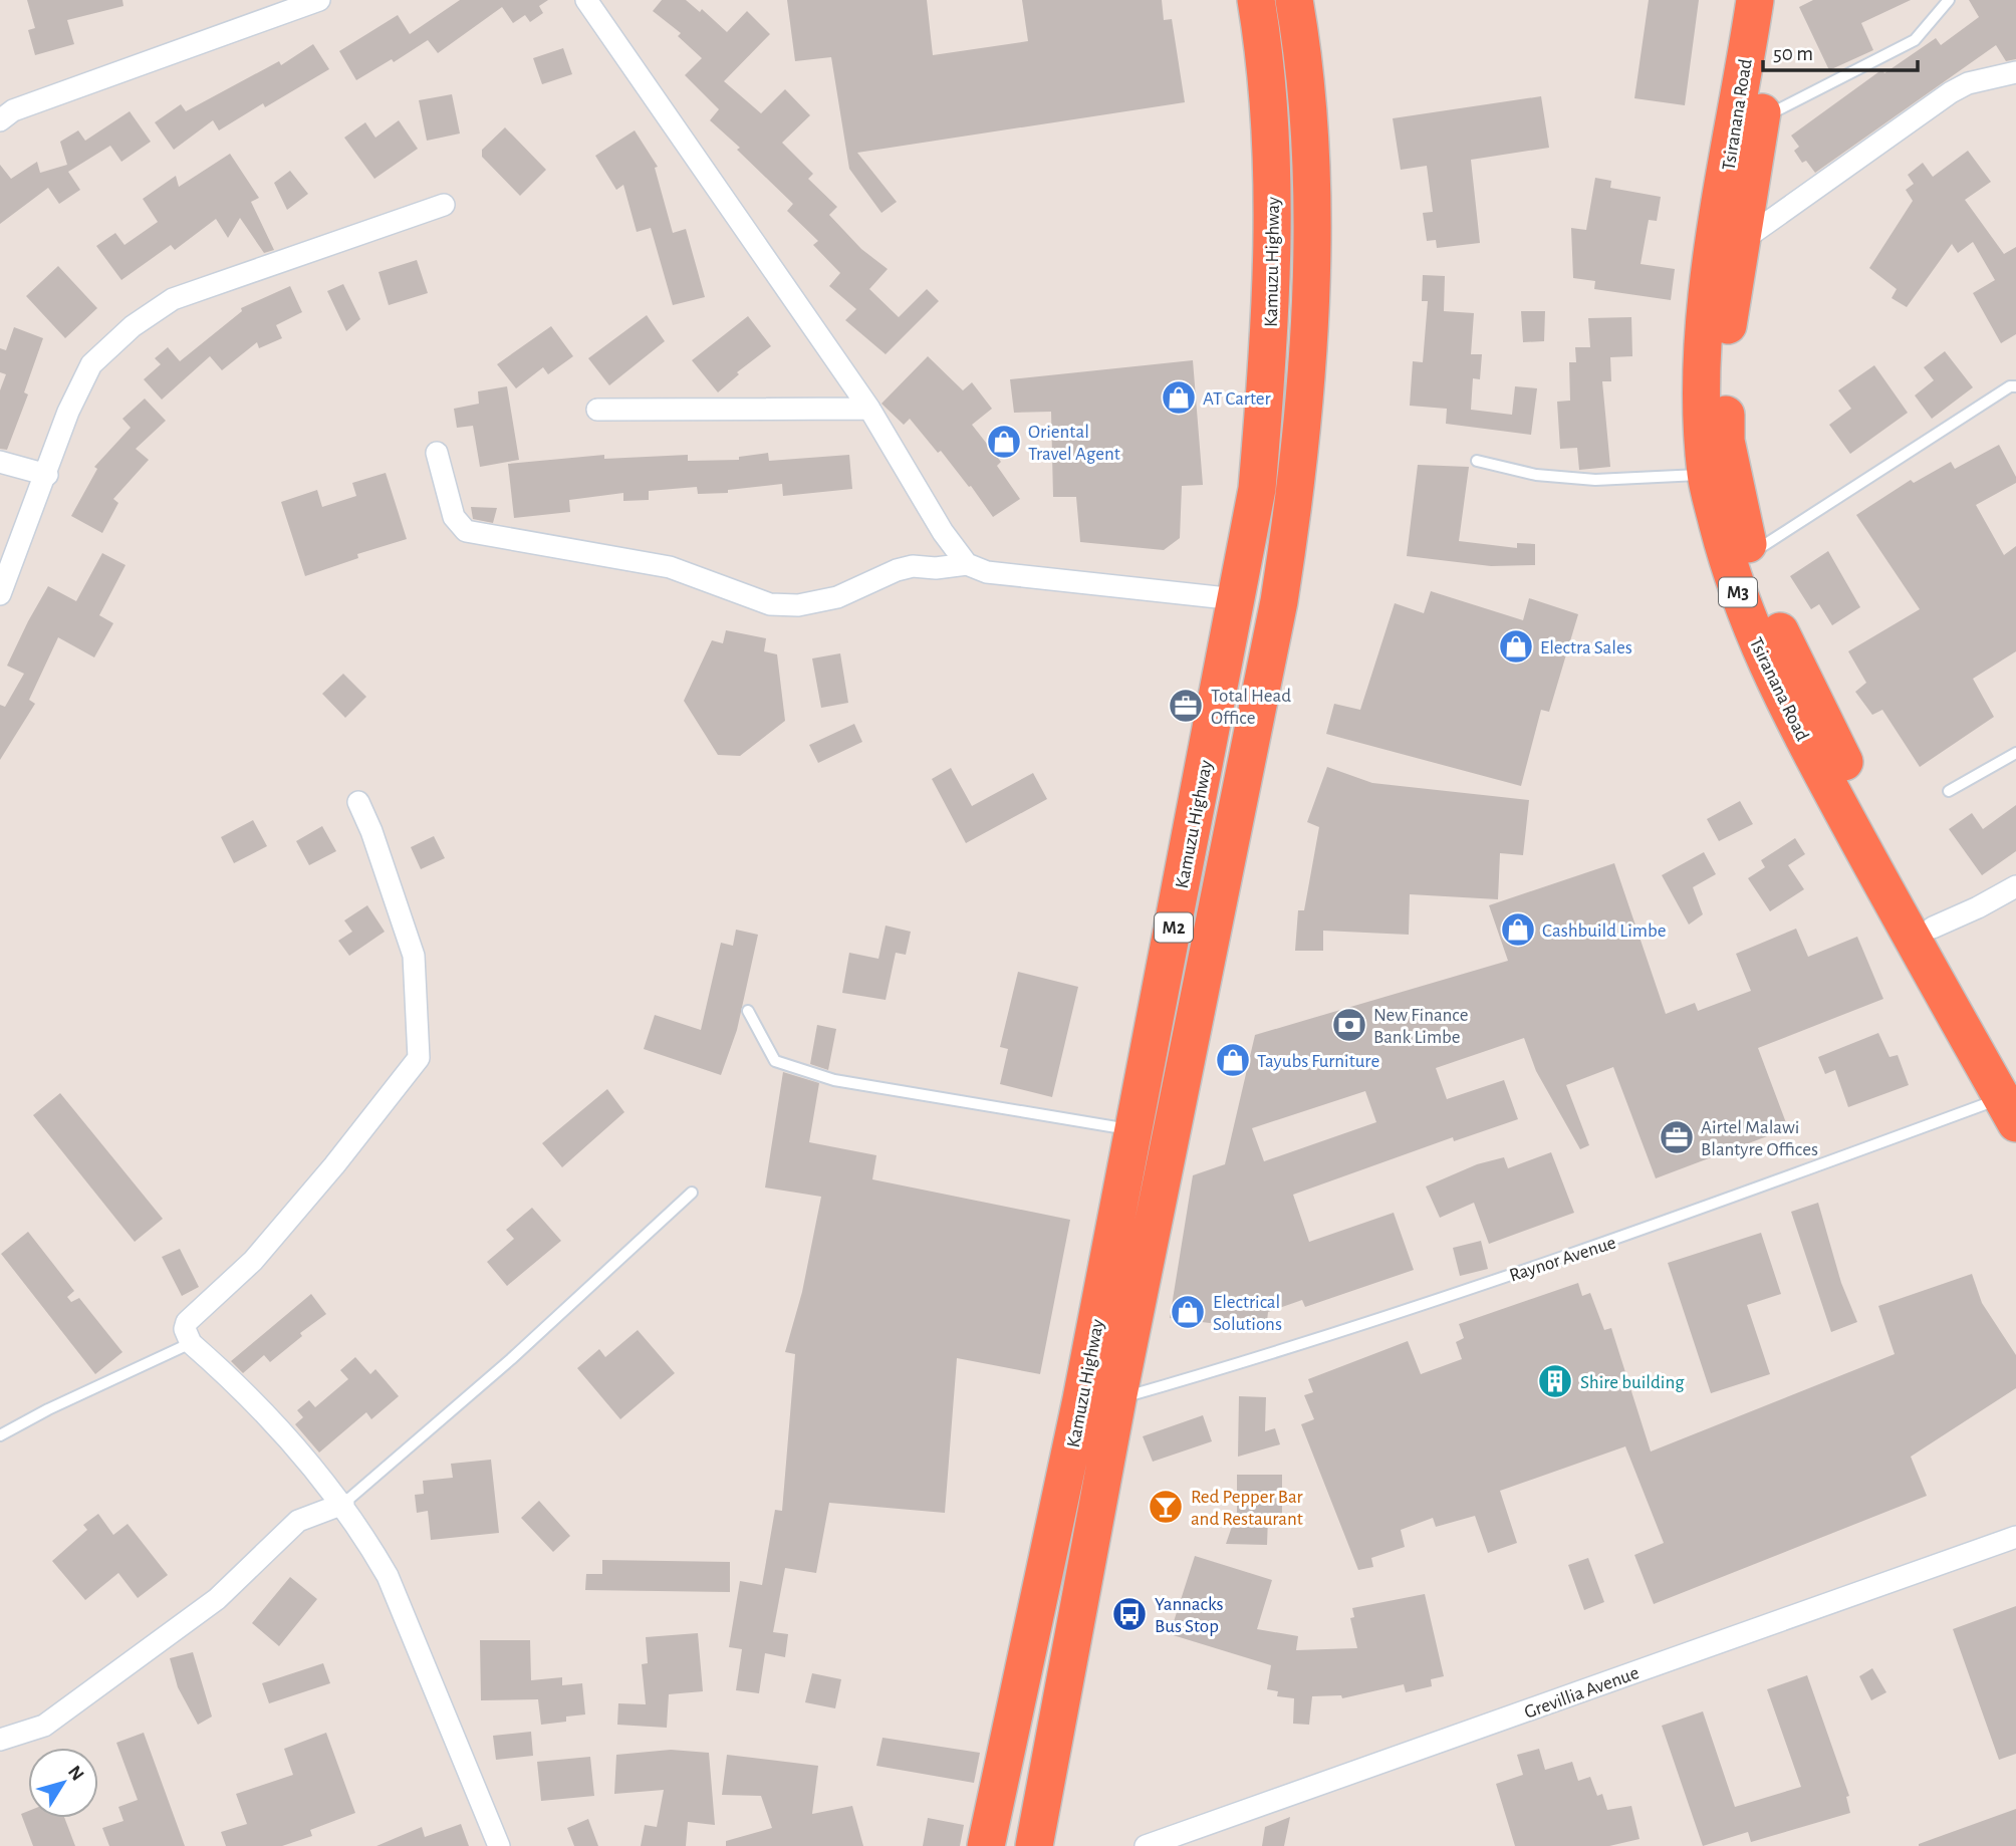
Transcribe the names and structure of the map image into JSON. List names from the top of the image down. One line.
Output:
{"streets":{"highway":["Tsiranana Road","Kamuzu Highway","M3","M2"],"street":["Grevillia Avenue"],"lane":["Raynor Avenue"]},"crossings":[["Tsiranana Road","Raynor Avenue"],["Kamuzu Highway","Raynor Avenue"]],"places":{"shop":["AT Carter","Oriental Travel Agent","Electra Sales","Cashbuild Limbe","Tayubs Furniture","Electrical Solutions"],"office":["Total Head Office","Airtel Malawi Blantyre Offices"],"bank":["New Finance Bank Limbe"],"building":["Shire building"],"bar":["Red Pepper Bar and Restaurant"],"bus stop":["Yannacks Bus Stop"]},"scale_bar":"50 m","north":"top right"}
